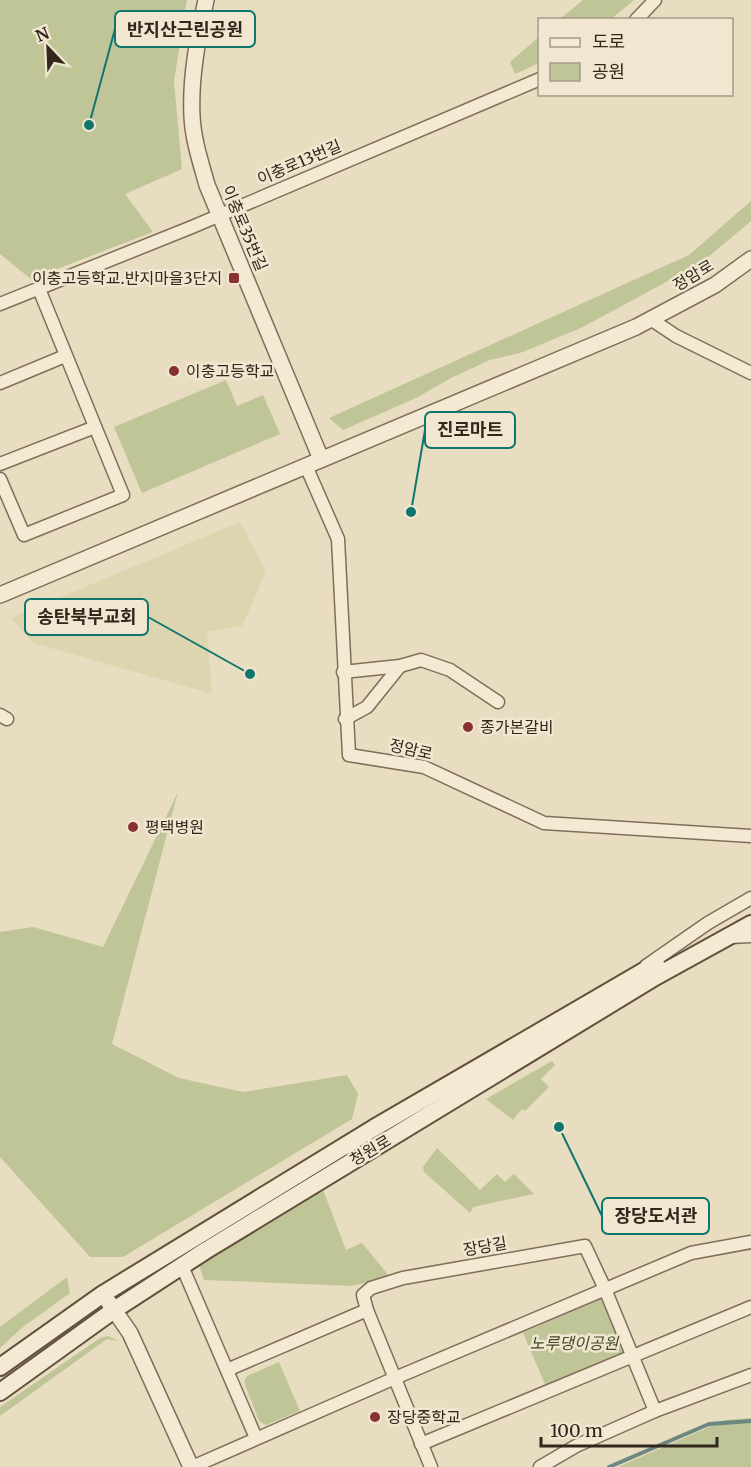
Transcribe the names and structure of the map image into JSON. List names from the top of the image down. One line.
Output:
{"streets":{"main road":["청원로"],"street":["이충로13번길","이충로35번길","정암로","장당길"]},"crossings":[["이충로13번길","이충로35번길"],["이충로35번길","정암로"]],"parks":["노루댕이공원"],"places":{"other":["반지산근린공원","이충고등학교","진로마트","송탄북부교회","종가본갈비","평택병원","장당도서관","장당중학교"],"transit":["이충고등학교.반지마을3단지"]},"legend":["도로","공원"],"scale_bar":"100 m","north":"top left"}
